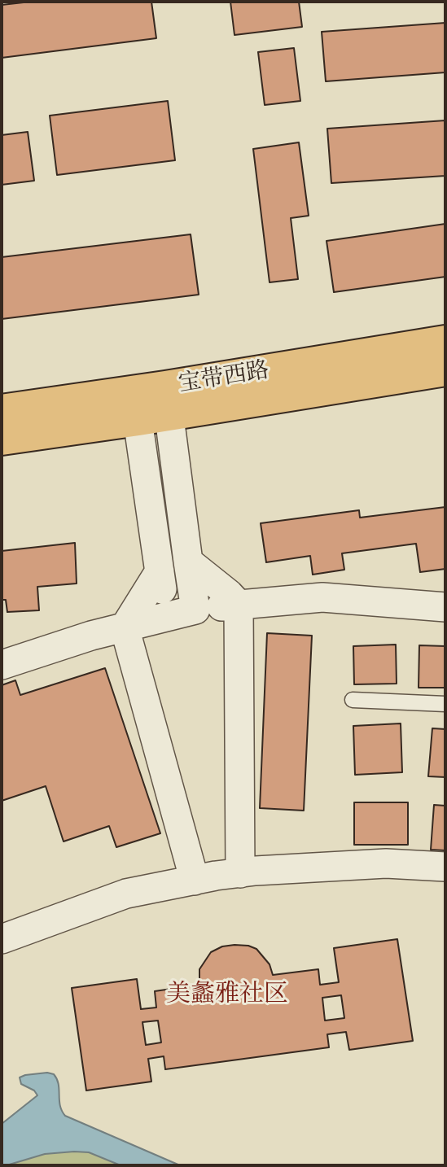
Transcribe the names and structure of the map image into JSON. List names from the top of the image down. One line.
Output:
{"streets":{"main road":["宝带西路"]},"districts":["美蠡雅社区"]}
